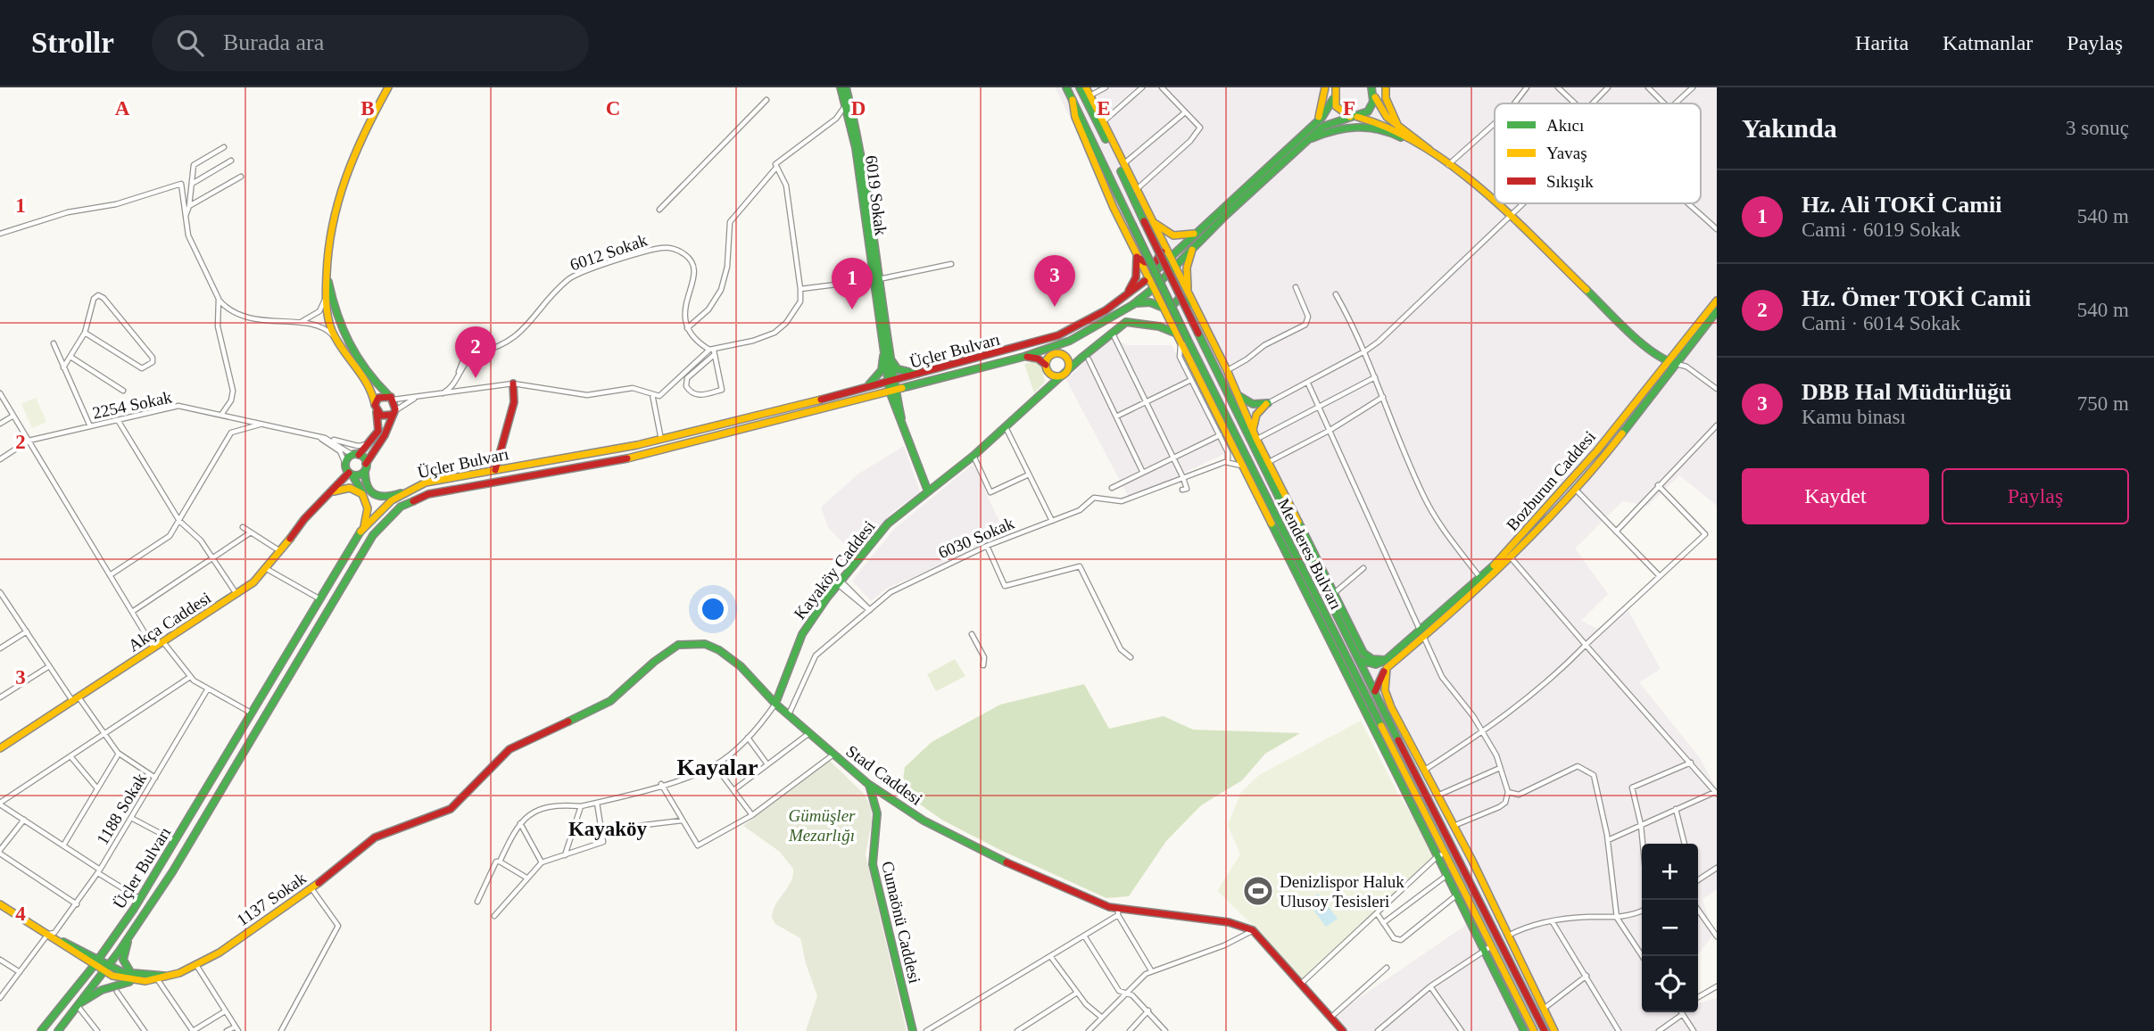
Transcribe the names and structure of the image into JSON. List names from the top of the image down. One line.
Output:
{"streets":{"main road":["6019 Sokak","Üçler Bulvarı","Bozburun Caddesi","Menderes Bulvarı","Kayaköy Caddesi","Akça Caddesi","Stad Caddesi","1137 Sokak","Cumaönü Caddesi"],"street":["6012 Sokak","2254 Sokak","6030 Sokak","1188 Sokak"]},"crossings":[["6019 Sokak","Üçler Bulvarı"],["6019 Sokak","Kayaköy Caddesi"],["Üçler Bulvarı","1137 Sokak"],["6030 Sokak","Stad Caddesi"],["Kayaköy Caddesi","Stad Caddesi"],["Stad Caddesi","1137 Sokak"],["Stad Caddesi","Cumaönü Caddesi"]],"districts":["Kayalar","Kayaköy"],"parks":["Gümüşler Mezarlığı"],"places":{"sports":["Denizlispor Haluk Ulusoy Tesisleri"]},"legend":["Akıcı","Yavaş","Sıkışık"],"page":{"header":"Strollr","search":"Burada ara","nav":["Harita","Katmanlar","Paylaş"],"heading":["Yakında","3 sonuç"],"list":[{"mark":"1","name":"Hz. Ali TOKİ Camii","note":"Cami · 6019 Sokak","value":"540 m"},{"mark":"2","name":"Hz. Ömer TOKİ Camii","note":"Cami · 6014 Sokak","value":"540 m"},{"mark":"3","name":"DBB Hal Müdürlüğü","note":"Kamu binası","value":"750 m"}],"pins":["3","1","2"],"buttons":["Kaydet","Paylaş"],"map_buttons":["+","−"]},"grid":{"columns":["A","B","C","D","E","F"],"rows":["1","2","3","4"]}}
